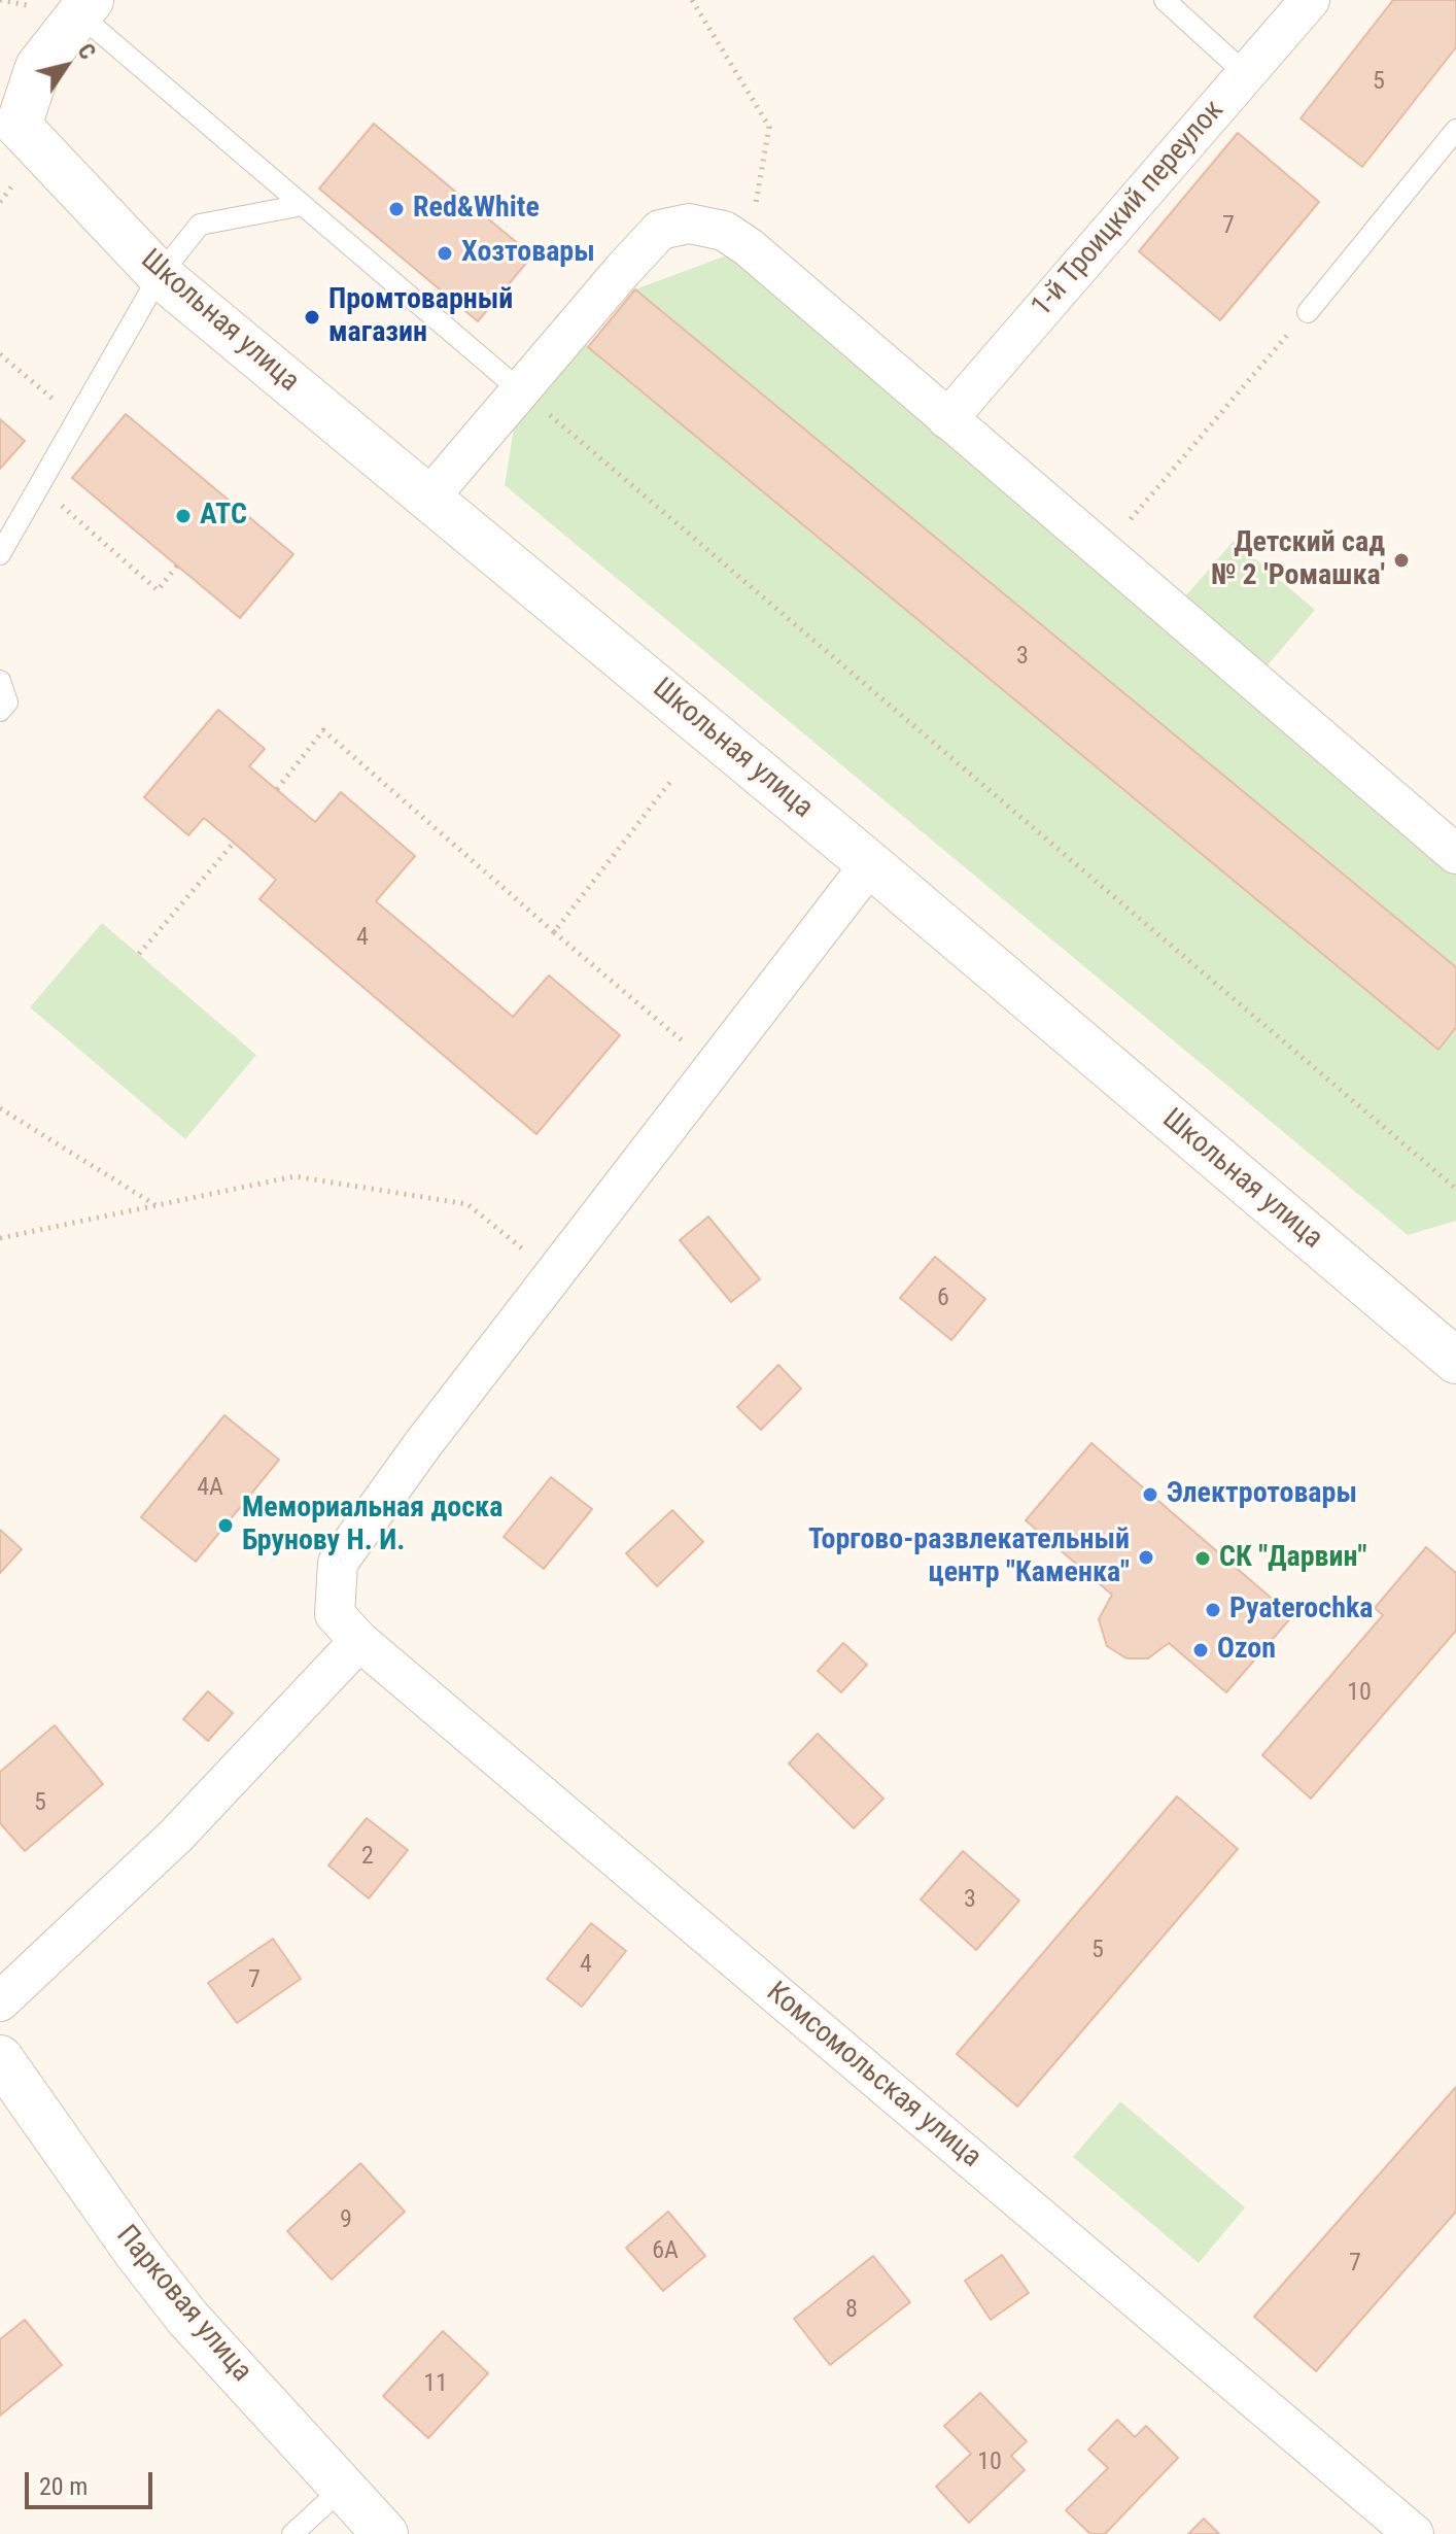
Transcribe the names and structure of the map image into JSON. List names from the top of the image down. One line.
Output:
{"streets":{"main road":["Школьная улица","Парковая улица"],"street":["1-й Троицкий переулок","Комсомольская улица"]},"places":["Red&White","Хозтовары","Промтоварный магазин","АТС","Детский сад № 2 'Ромашка'","Электротовары","Мемориальная доска Брунову Н. И.","Торгово-развлекательный центр \"Каменка\"","СК \"Дарвин\"","Pyaterochka","Ozon"],"house_numbers":["5","7","3","4","6","4А","10","5","2","3","5","4","7","9","6А","7","8","11","10"],"scale_bar":"20 m","north":"top right"}
